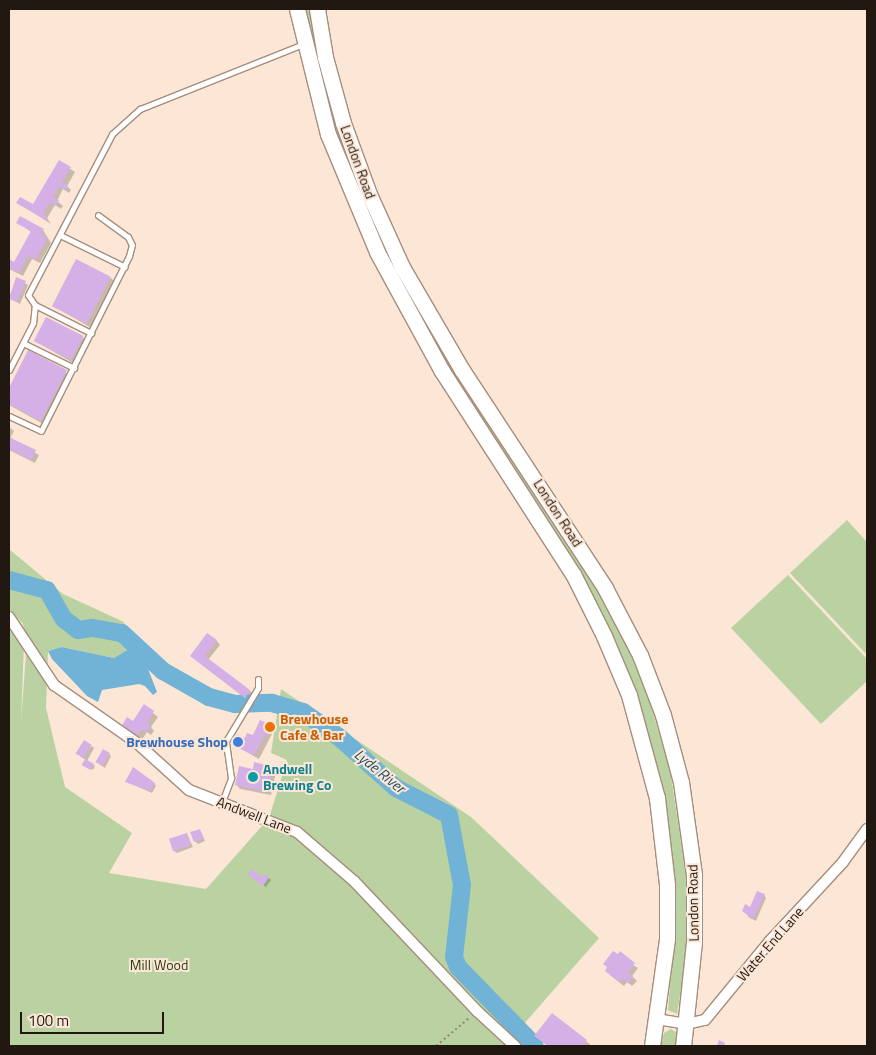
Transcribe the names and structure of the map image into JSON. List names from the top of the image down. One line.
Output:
{"streets":{"main road":["London Road"],"street":["Andwell Lane","Water End Lane"]},"crossings":[["London Road","Water End Lane"]],"water":["Lyde River"],"parks":["Mill Wood"],"places":["Brewhouse Cafe & Bar","Brewhouse Shop","Andwell Brewing Co"],"scale_bar":"100 m"}
